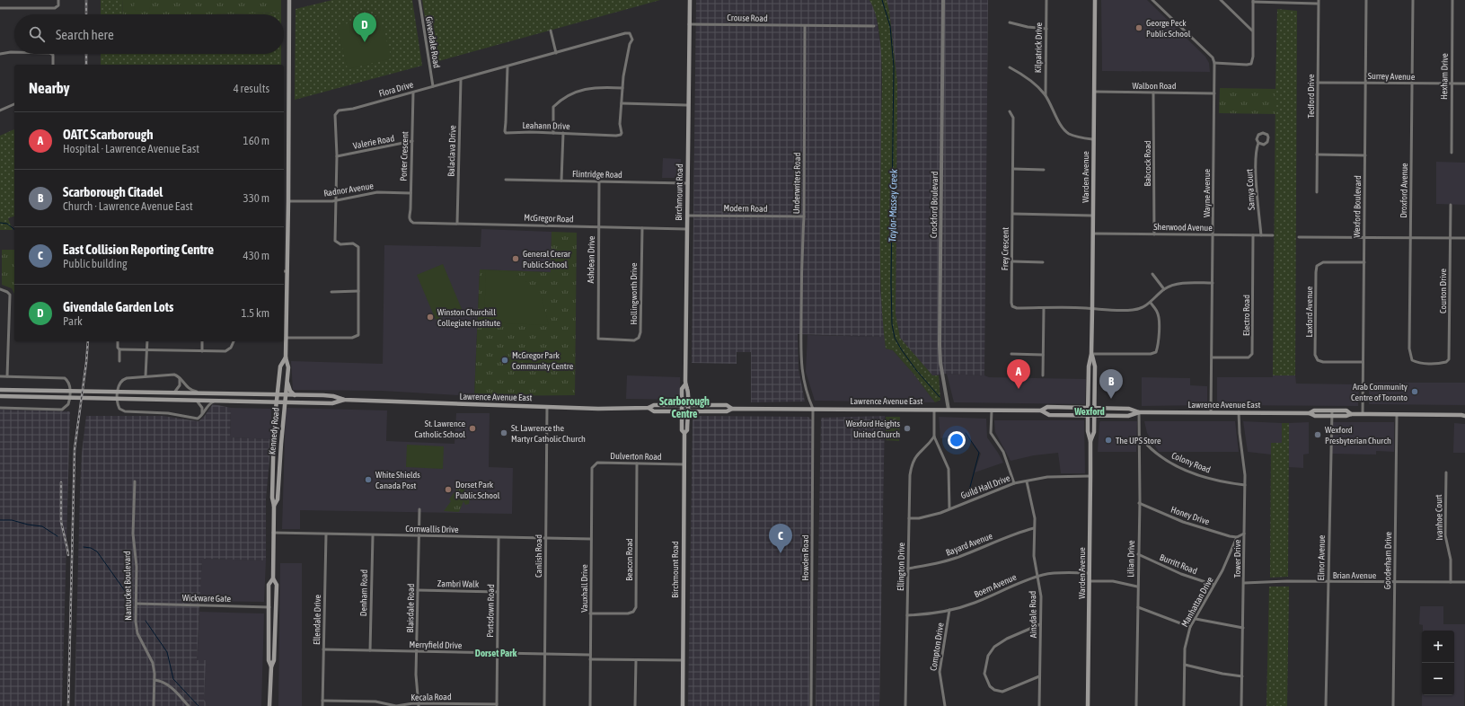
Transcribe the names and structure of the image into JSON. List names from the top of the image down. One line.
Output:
{"streets":{"main road":["Warden Avenue","Birchmount Road","Lawrence Avenue East","Kennedy Road"],"street":["Crouse Road","Givendale Road","Kilpatrick Drive","Surrey Avenue","Hexham Drive","Walbon Road","Flora Drive","Tedford Drive","Leahann Drive","Valerie Road","Balaclava Drive","Porter Crescent","Babcock Road","Flintridge Road","Underwriters Road","Radnor Avenue","Samya Court","Droxford Avenue","Wayne Avenue","Crockford Boulevard","Wexford Boulevard","Modern Road","McGregor Road","Sherwood Avenue","Frey Crescent","Ashdean Drive","Courton Drive","Hollingworth Drive","Laxford Avenue","Electro Road","Dulverton Road","Colony Road","Guild Hall Drive","Honey Drive","Ivanhoe Court","Cornwallis Drive","Bayard Avenue","Canlish Road","Howden Road","Elinor Avenue","Lilian Drive","Tower Drive","Beacon Road","Gooderham Drive","Burritt Road","Ellington Drive","Brian Avenue","Zambri Walk","Nantucket Boulevard","Boem Avenue","Vauxhall Drive","Denham Road","Wickware Gate","Manhattan Drive","Blaisdale Road","Portsdown Road","Ainsdale Road","Ellendale Drive","Merryfield Drive","Compton Drive","Kecala Road"]},"crossings":[["Crouse Road","Underwriters Road"],["Crouse Road","Birchmount Road"],["Givendale Road","Flora Drive"],["Surrey Avenue","Hexham Drive"],["Surrey Avenue","Tedford Drive"],["Surrey Avenue","Droxford Avenue"],["Surrey Avenue","Wexford Boulevard"],["Walbon Road","Babcock Road"],["Walbon Road","Warden Avenue"],["Walbon Road","Wayne Avenue"],["Flora Drive","Leahann Drive"],["Flora Drive","Valerie Road"],["Flora Drive","Balaclava Drive"],["Flora Drive","Porter Crescent"],["Flora Drive","Radnor Avenue"],["Flora Drive","Kennedy Road"],["Valerie Road","Porter Crescent"],["Balaclava Drive","McGregor Road"],["Porter Crescent","Radnor Avenue"],["Porter Crescent","McGregor Road"],["Babcock Road","Sherwood Avenue"],["Flintridge Road","Birchmount Road"],["Flintridge Road","Ashdean Drive"],["Warden Avenue","Sherwood Avenue"],["Warden Avenue","Frey Crescent"],["Warden Avenue","Lawrence Avenue East"],["Warden Avenue","Guild Hall Drive"],["Warden Avenue","Boem Avenue"],["Underwriters Road","Modern Road"],["Underwriters Road","Lawrence Avenue East"],["Underwriters Road","Howden Road"],["Radnor Avenue","Kennedy Road"],["Samya Court","Sherwood Avenue"],["Droxford Avenue","Courton Drive"],["Birchmount Road","Modern Road"],["Birchmount Road","McGregor Road"],["Birchmount Road","Lawrence Avenue East"],["Birchmount Road","Dulverton Road"],["Wayne Avenue","Sherwood Avenue"],["Wayne Avenue","Electro Road"],["Wayne Avenue","Lawrence Avenue East"],["Crockford Boulevard","Lawrence Avenue East"],["Wexford Boulevard","Laxford Avenue"],["Wexford Boulevard","Lawrence Avenue East"],["McGregor Road","Ashdean Drive"],["McGregor Road","Hollingworth Drive"],["Sherwood Avenue","Electro Road"],["Ashdean Drive","Hollingworth Drive"],["Lawrence Avenue East","Kennedy Road"],["Lawrence Avenue East","Canlish Road"],["Lawrence Avenue East","Howden Road"],["Lawrence Avenue East","Elinor Avenue"],["Lawrence Avenue East","Lilian Drive"],["Lawrence Avenue East","Tower Drive"],["Lawrence Avenue East","Gooderham Drive"],["Kennedy Road","Cornwallis Drive"],["Kennedy Road","Wickware Gate"],["Dulverton Road","Beacon Road"],["Dulverton Road","Vauxhall Drive"],["Colony Road","Lilian Drive"],["Colony Road","Tower Drive"],["Guild Hall Drive","Ellington Drive"],["Guild Hall Drive","Ainsdale Road"],["Honey Drive","Lilian Drive"],["Honey Drive","Manhattan Drive"],["Ivanhoe Court","Brian Avenue"],["Cornwallis Drive","Canlish Road"],["Cornwallis Drive","Vauxhall Drive"],["Cornwallis Drive","Denham Road"],["Cornwallis Drive","Blaisdale Road"],["Cornwallis Drive","Portsdown Road"],["Cornwallis Drive","Ellendale Drive"],["Bayard Avenue","Ellington Drive"],["Bayard Avenue","Ainsdale Road"],["Canlish Road","Merryfield Drive"],["Elinor Avenue","Brian Avenue"],["Lilian Drive","Burritt Road"],["Tower Drive","Brian Avenue"],["Beacon Road","Vauxhall Drive"],["Gooderham Drive","Brian Avenue"],["Burritt Road","Manhattan Drive"],["Ellington Drive","Boem Avenue"],["Zambri Walk","Blaisdale Road"],["Zambri Walk","Portsdown Road"],["Nantucket Boulevard","Wickware Gate"],["Boem Avenue","Ainsdale Road"],["Boem Avenue","Compton Drive"],["Vauxhall Drive","Merryfield Drive"],["Denham Road","Merryfield Drive"],["Blaisdale Road","Merryfield Drive"],["Blaisdale Road","Kecala Road"],["Portsdown Road","Merryfield Drive"],["Portsdown Road","Kecala Road"],["Ellendale Drive","Merryfield Drive"],["Ellendale Drive","Kecala Road"]],"districts":["Scarborough Centre","Wexford","Dorset Park"],"water":["Taylor-Massey Creek"],"places":["George Peck Public School","General Crerar Public School","Winston Churchill Collegiate Institute","McGregor Park Community Centre","Arab Community Centre of Toronto","St. Lawrence Catholic School","Wexford Heights United Church","St. Lawrence the Martyr Catholic Church","Wexford Presbyterian Church","The UPS Store","White Shields Canada Post","Dorset Park Public School"],"page":{"pins":["D","A","B","C"],"search":"Search here","heading":["Nearby","4 results"],"list":[{"mark":"A","name":"OATC Scarborough","note":"Hospital · Lawrence Avenue East","value":"160 m"},{"mark":"B","name":"Scarborough Citadel","note":"Church · Lawrence Avenue East","value":"330 m"},{"mark":"C","name":"East Collision Reporting Centre","note":"Public building","value":"430 m"},{"mark":"D","name":"Givendale Garden Lots","note":"Park","value":"1.5 km"}],"map_buttons":["+","−"]}}
